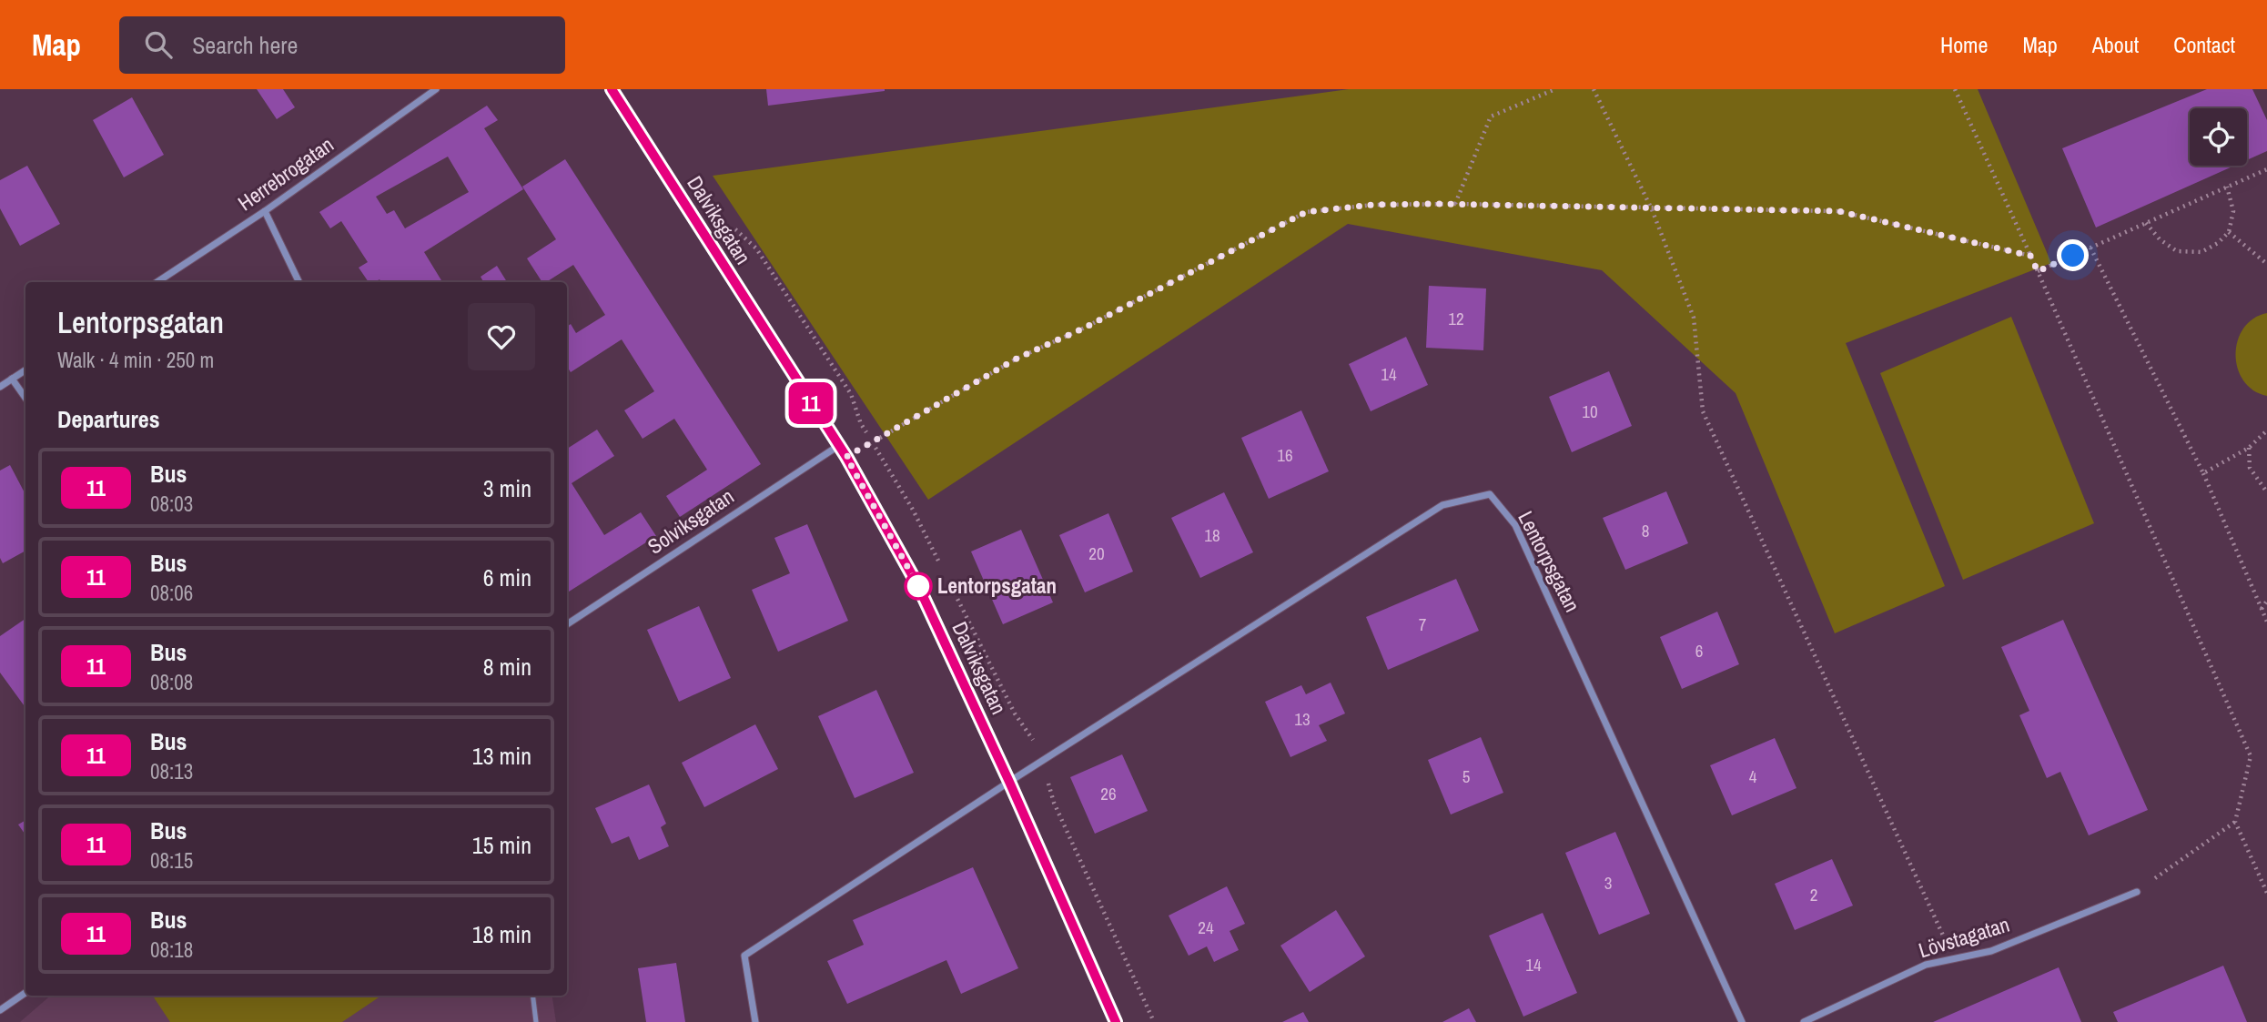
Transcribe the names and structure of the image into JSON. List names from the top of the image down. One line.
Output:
{"streets":{"street":["Herrebrogatan","Dalviksgatan","Solviksgatan","Lentorpsgatan","Lövstagatan"]},"crossings":[["Dalviksgatan","Solviksgatan"],["Dalviksgatan","Lentorpsgatan"]],"places":["Lentorpsgatan"],"lines":["bus line 11"],"house_numbers":["12","14","10","16","8","18","20","7","6","13","5","4","26","3","2","24","14"],"page":{"header":"Map","search":"Search here","nav":["Home","Map","About","Contact"],"on_map":"11","heading":[["Lentorpsgatan","Walk · 4 min · 250 m"],"Departures"],"list":[{"mark":"11","name":"Bus","note":"08:03","value":"3 min"},{"mark":"11","name":"Bus","note":"08:06","value":"6 min"},{"mark":"11","name":"Bus","note":"08:08","value":"8 min"},{"mark":"11","name":"Bus","note":"08:13","value":"13 min"},{"mark":"11","name":"Bus","note":"08:15","value":"15 min"},{"mark":"11","name":"Bus","note":"08:18","value":"18 min"}]}}
